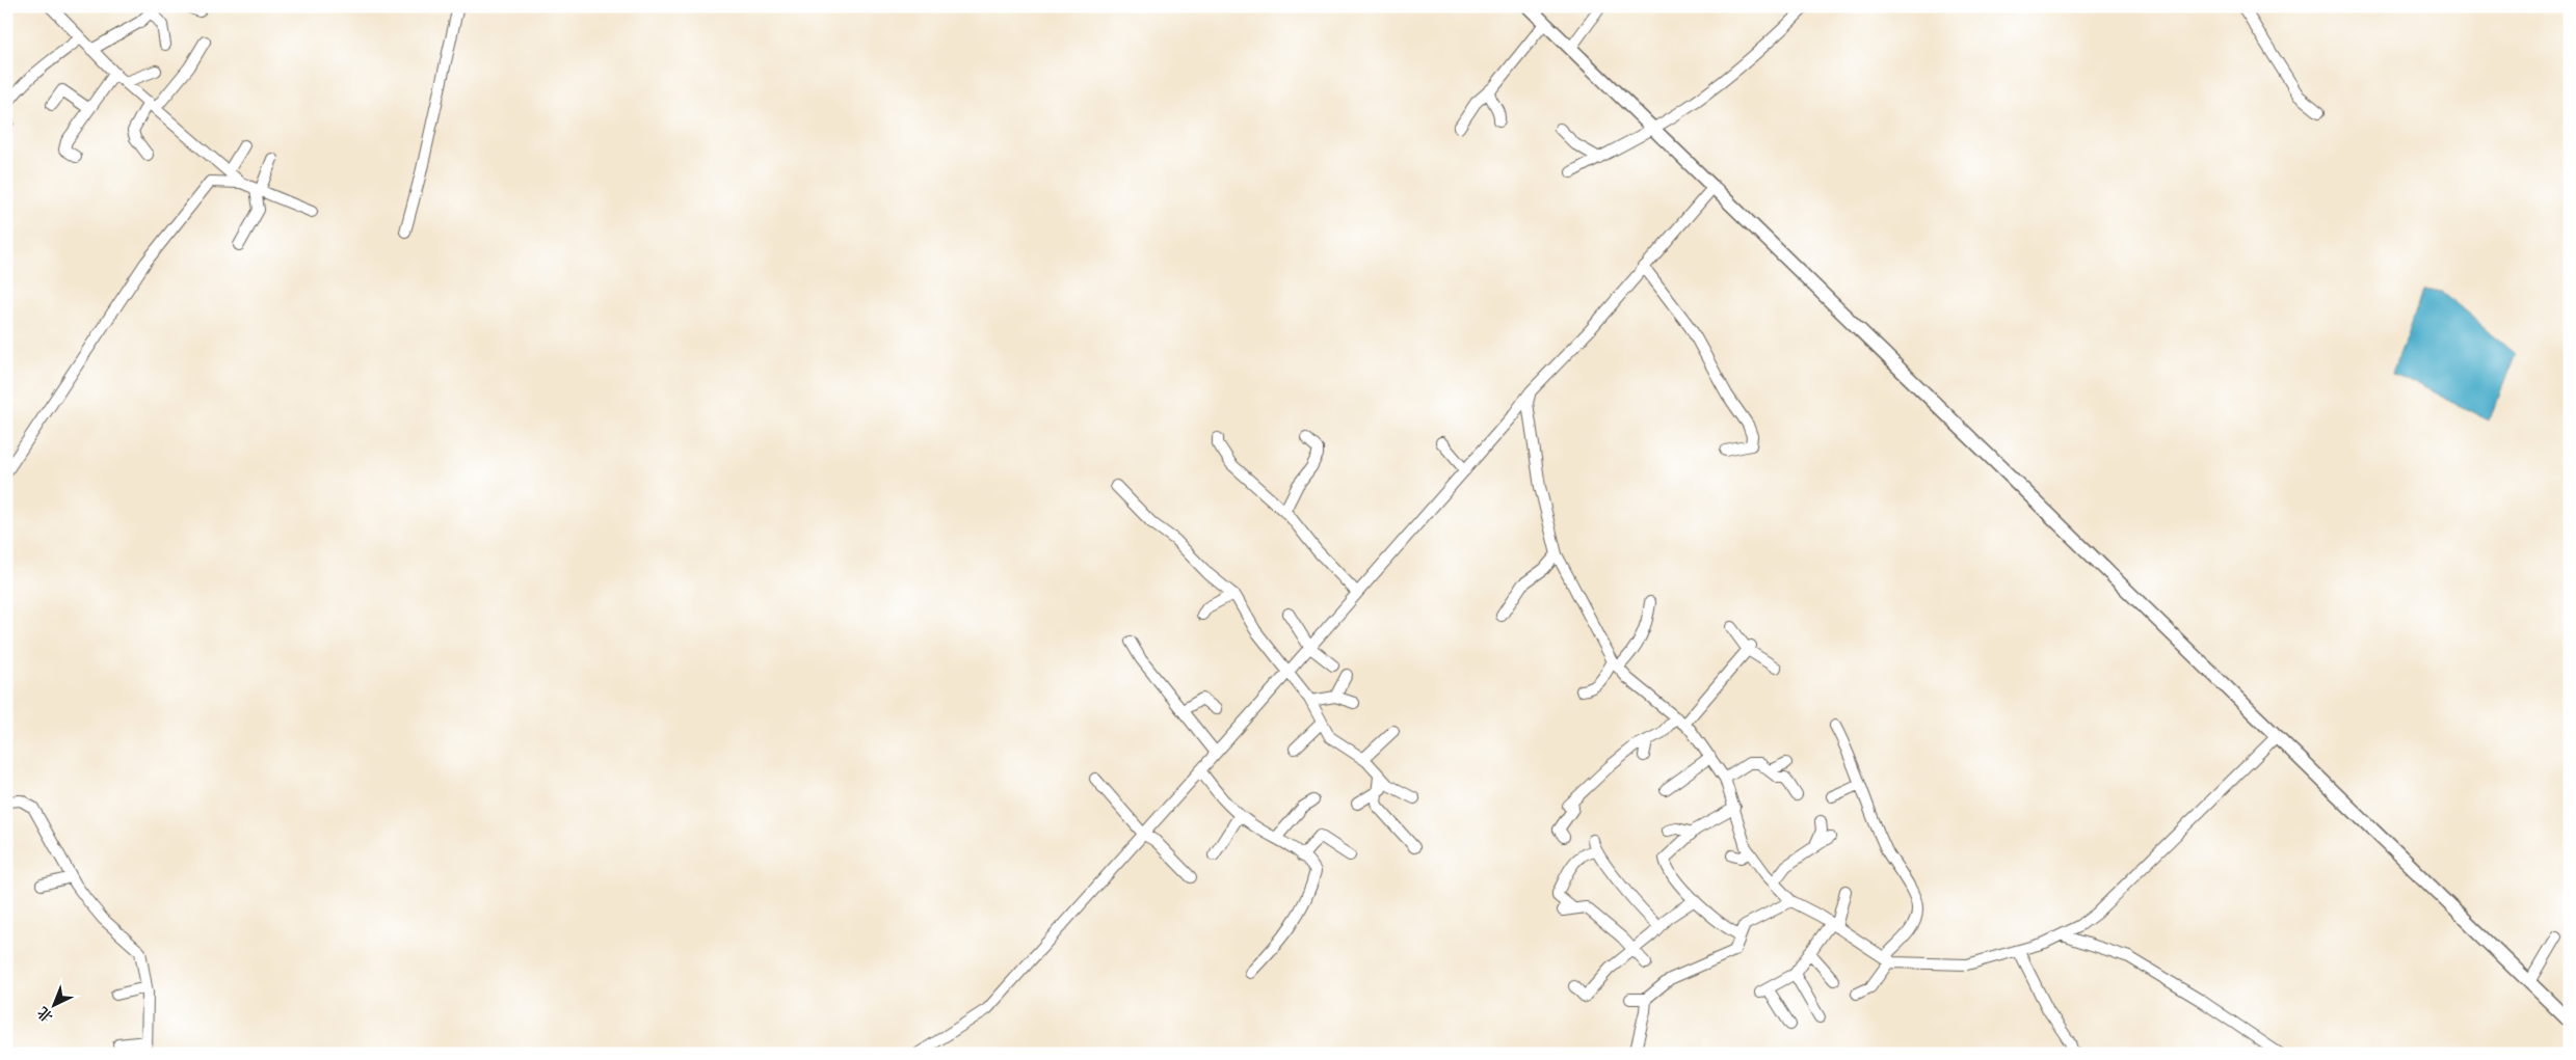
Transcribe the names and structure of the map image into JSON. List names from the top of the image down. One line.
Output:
{"north":"bottom left"}
